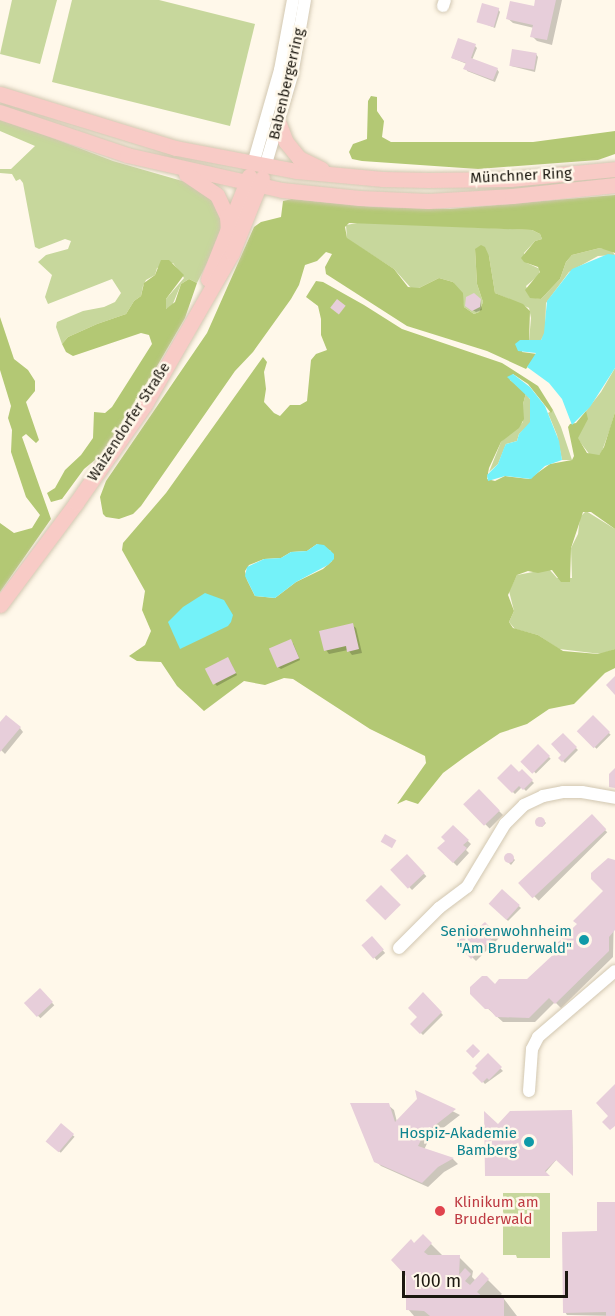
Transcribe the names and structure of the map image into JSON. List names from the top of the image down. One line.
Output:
{"streets":{"main road":["Münchner Ring","Waizendorfer Straße"],"street":["Babenbergerring"]},"crossings":[["Babenbergerring","Münchner Ring"],["Babenbergerring","Waizendorfer Straße"],["Münchner Ring","Waizendorfer Straße"]],"places":["Seniorenwohnheim \"Am Bruderwald\"","Hospiz-Akademie Bamberg","Klinikum am Bruderwald"],"scale_bar":"100 m"}
